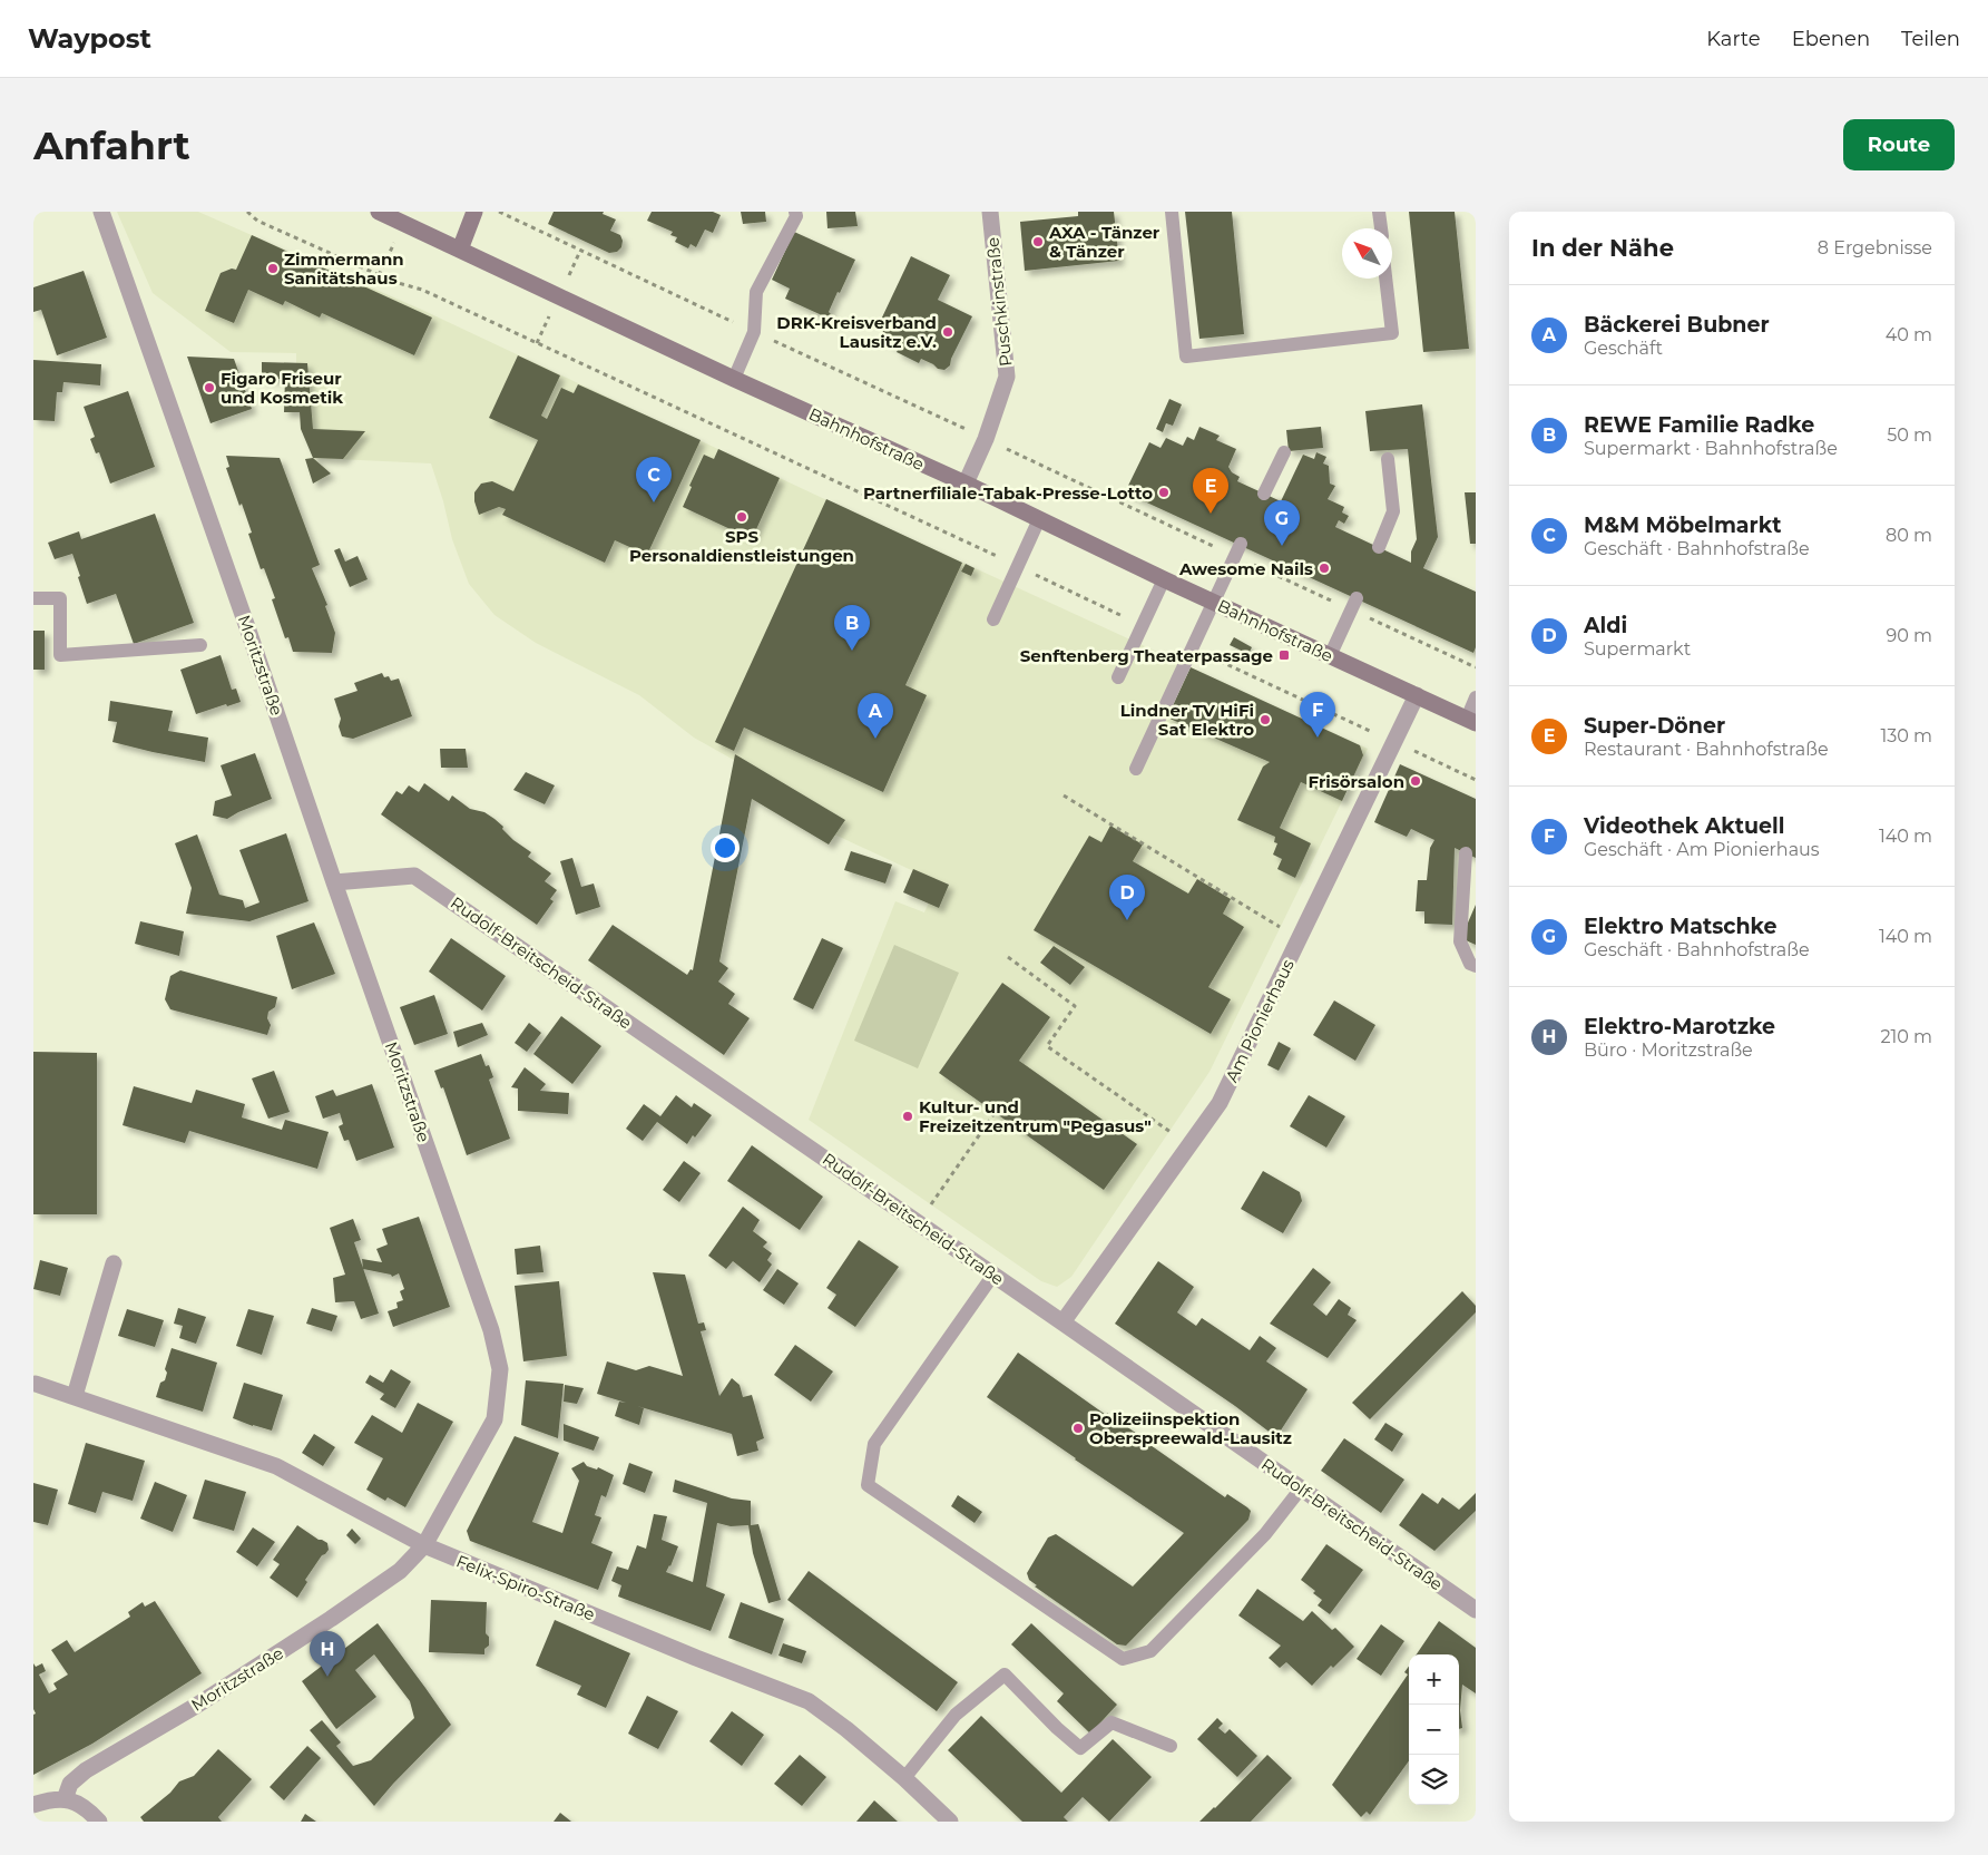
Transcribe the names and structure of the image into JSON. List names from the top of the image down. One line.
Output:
{"streets":{"main road":["Bahnhofstraße"],"street":["Puschkinstraße","Moritzstraße","Rudolf-Breitscheid-Straße","Am Pionierhaus","Felix-Spiro-Straße"]},"crossings":[["Puschkinstraße","Bahnhofstraße"],["Bahnhofstraße","Am Pionierhaus"],["Moritzstraße","Rudolf-Breitscheid-Straße"],["Moritzstraße","Felix-Spiro-Straße"],["Rudolf-Breitscheid-Straße","Am Pionierhaus"]],"places":{"other":["AXA - Tänzer & Tänzer","Zimmermann Sanitätshaus","DRK-Kreisverband Lausitz e.V.","Figaro Friseur und Kosmetik","Partnerfiliale-Tabak-Presse-Lotto","SPS Personaldienstleistungen","Awesome Nails","Lindner TV HiFi Sat Elektro","Frisörsalon","Kultur- und Freizeitzentrum \"Pegasus\"","Polizeiinspektion Oberspreewald-Lausitz"],"transit":["Senftenberg Theaterpassage"]},"north":"top left","page":{"header":"Waypost","nav":["Karte","Ebenen","Teilen"],"buttons":"Route","title":"Anfahrt","heading":["In der Nähe","8 Ergebnisse"],"list":[{"mark":"A","name":"Bäckerei Bubner","note":"Geschäft","value":"40 m"},{"mark":"B","name":"REWE Familie Radke","note":"Supermarkt · Bahnhofstraße","value":"50 m"},{"mark":"C","name":"M&M Möbelmarkt","note":"Geschäft · Bahnhofstraße","value":"80 m"},{"mark":"D","name":"Aldi","note":"Supermarkt","value":"90 m"},{"mark":"E","name":"Super-Döner","note":"Restaurant · Bahnhofstraße","value":"130 m"},{"mark":"F","name":"Videothek Aktuell","note":"Geschäft · Am Pionierhaus","value":"140 m"},{"mark":"G","name":"Elektro Matschke","note":"Geschäft · Bahnhofstraße","value":"140 m"},{"mark":"H","name":"Elektro-Marotzke","note":"Büro · Moritzstraße","value":"210 m"}],"pins":["C","E","G","B","F","A","D","H"],"map_buttons":["+","−"]}}
